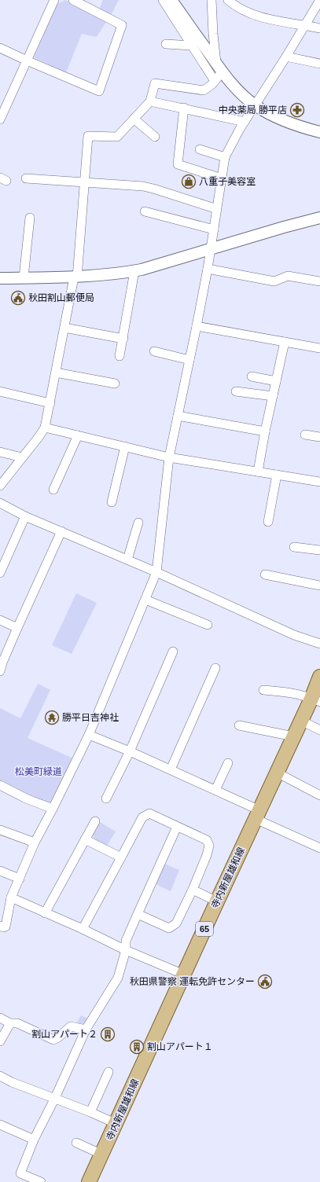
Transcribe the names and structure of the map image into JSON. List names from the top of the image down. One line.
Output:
{"streets":{"main road":["寺内新屋雄和線","65"]},"parks":["松美町緑道"],"places":{"pharmacy":["中央薬局 勝平店"],"shop":["八重子美容室"],"public building":["秋田割山郵便局","秋田県警察 運転免許センター"],"temple":["勝平日吉神社"],"building":["割山アパート２","割山アパート１"]}}
